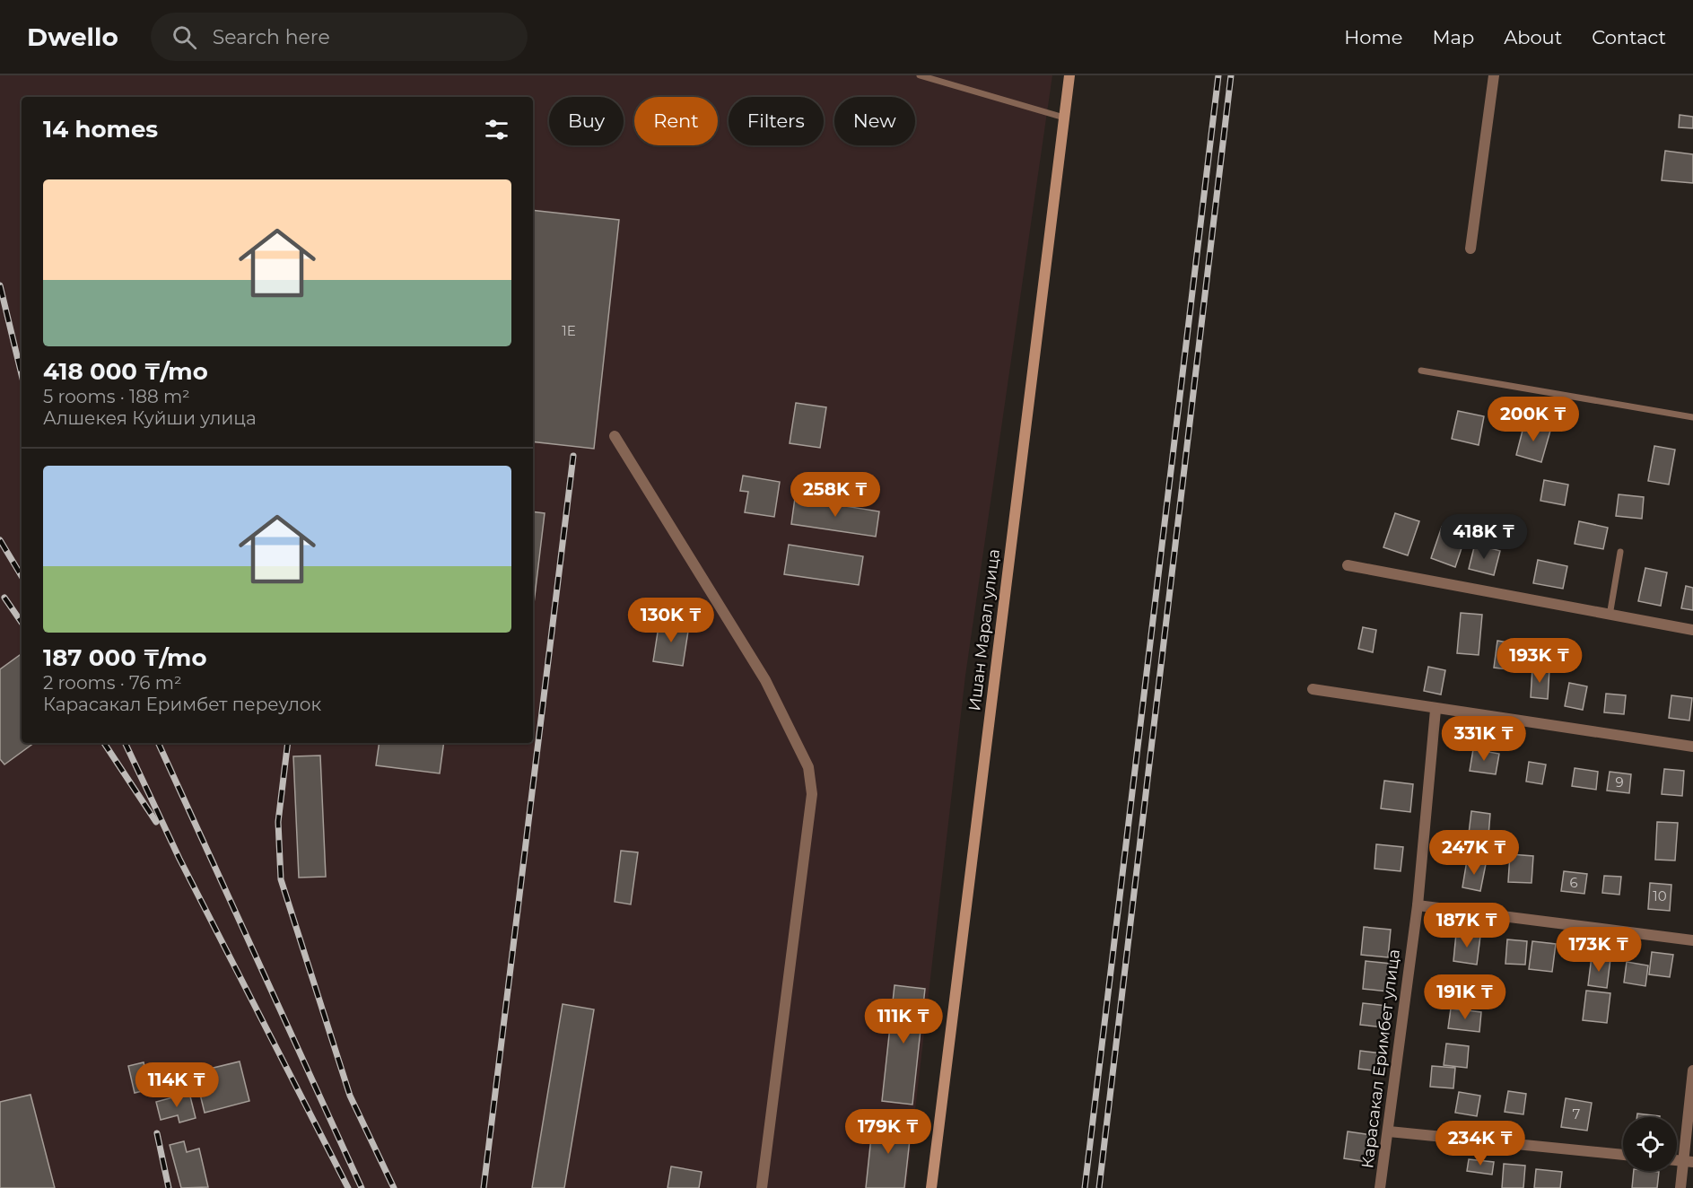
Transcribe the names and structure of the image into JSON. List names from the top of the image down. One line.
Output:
{"streets":{"main road":["Ишан Марал улица"],"street":["Карасакал Еримбет улица"]},"house_numbers":["1Е","9","6","10","7"],"page":{"header":"Dwello","search":"Search here","nav":["Home","Map","About","Contact"],"chip":["Buy","Rent","Filters","New"],"heading":"14 homes","list":[{"name":"418 000 ₸/mo","note":"5 rooms · 188 m² · Алшекея Куйши улица"},{"name":"187 000 ₸/mo","note":"2 rooms · 76 m² · Карасакал Еримбет переулок"}],"price":["200K ₸","258K ₸","418K ₸","130K ₸","193K ₸","331K ₸","247K ₸","187K ₸","173K ₸","191K ₸","111K ₸","114K ₸","179K ₸","234K ₸"]}}
